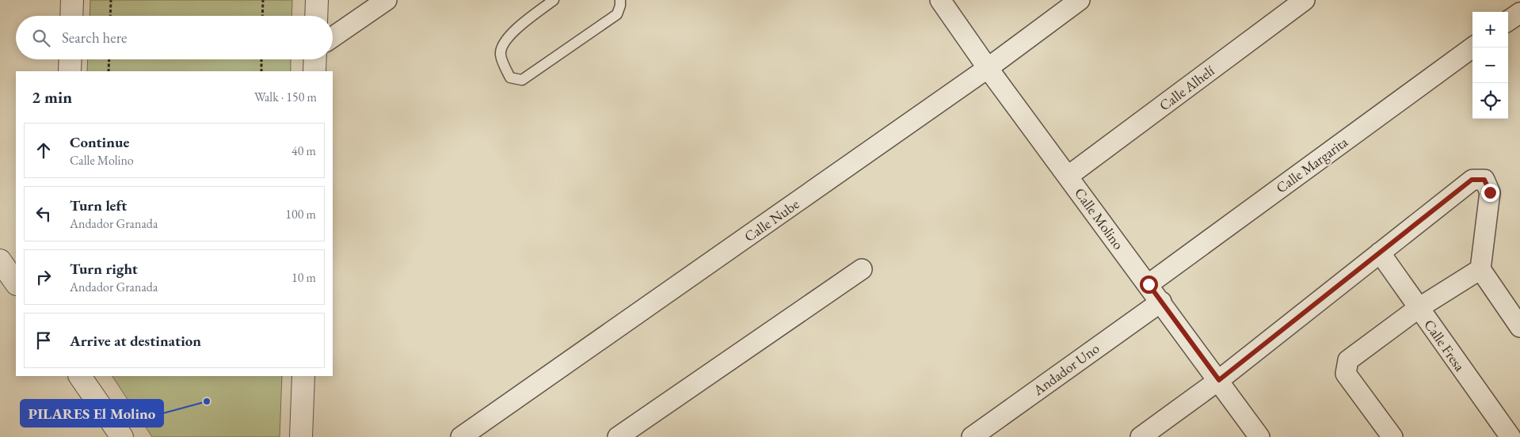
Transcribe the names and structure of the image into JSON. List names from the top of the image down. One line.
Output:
{"streets":{"street":["Calle Alhelí","Calle Margarita","Calle Molino","Calle Nube","Calle Fresa","Andador Uno"]},"crossings":[["Calle Alhelí","Calle Molino"],["Calle Margarita","Calle Molino"],["Calle Molino","Calle Nube"],["Calle Molino","Andador Uno"]],"places":["PILARES El Molino"],"page":{"map_buttons":["+","−"],"search":"Search here","heading":["2 min","Walk · 150 m"],"list":[["Continue","Calle Molino","40 m"],["Turn left","Andador Granada","100 m"],["Turn right","Andador Granada","10 m"],"Arrive at destination"]}}
